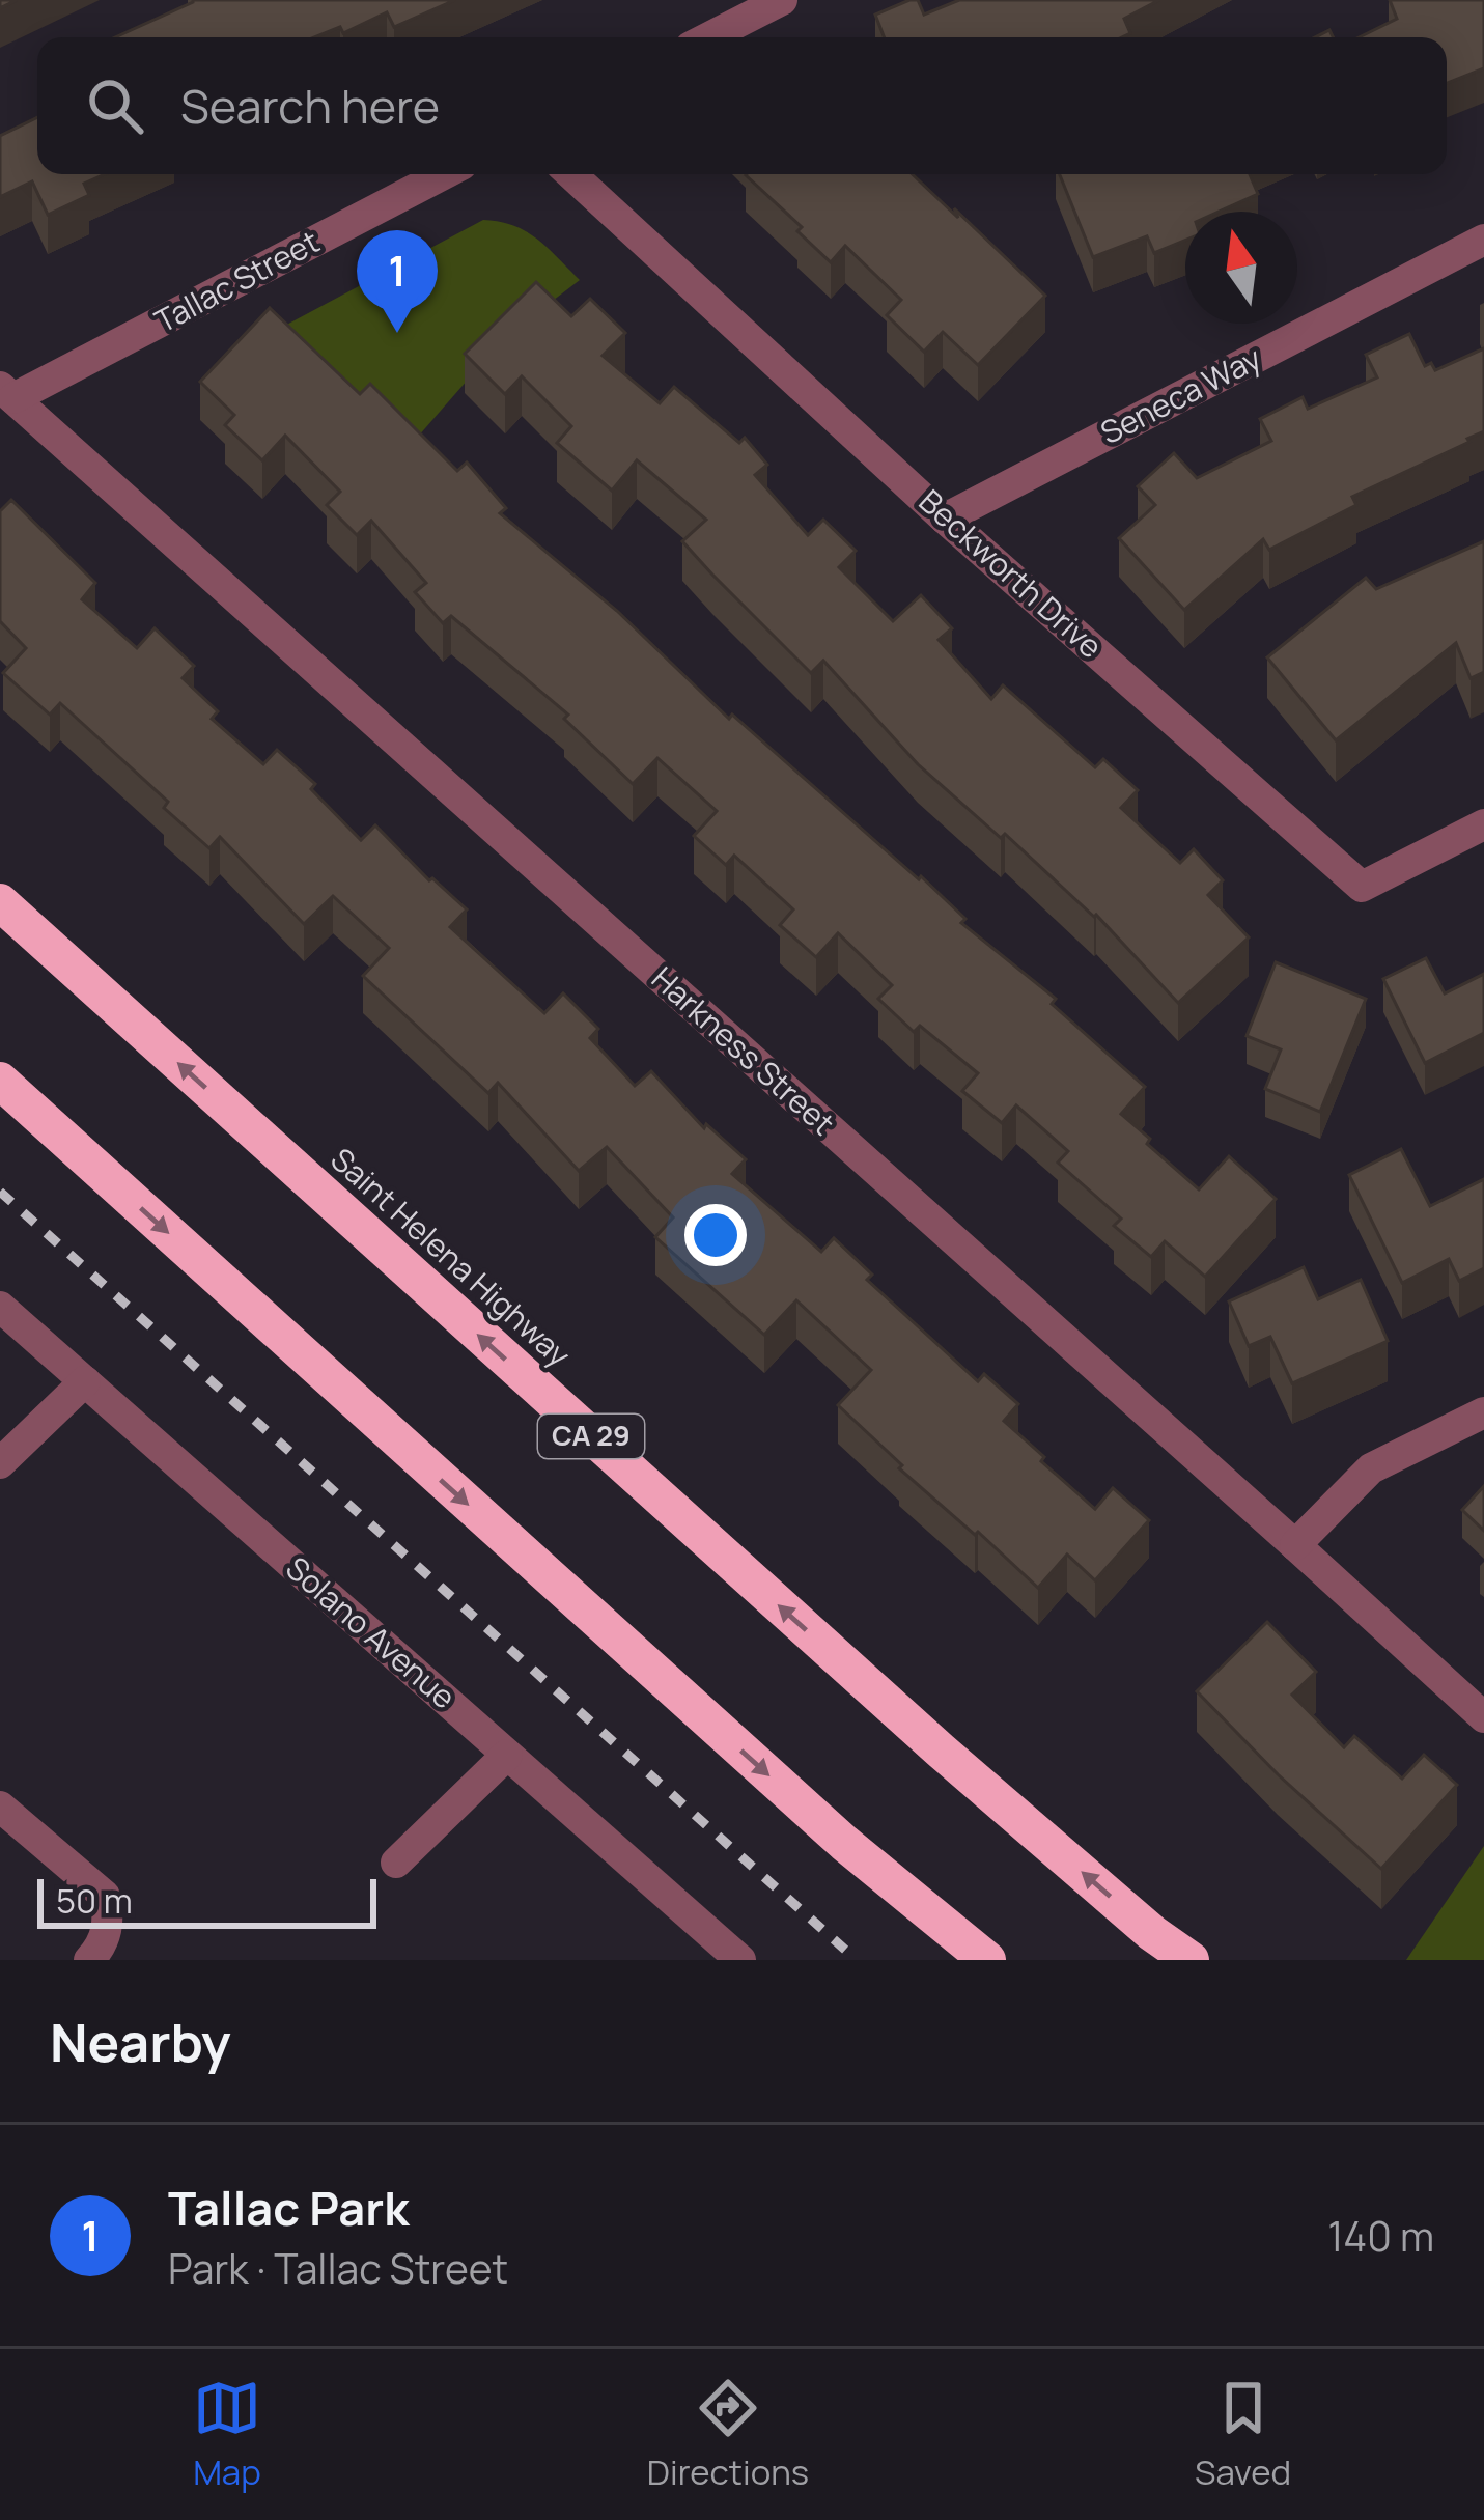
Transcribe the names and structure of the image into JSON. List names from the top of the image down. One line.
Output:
{"streets":{"highway":["Saint Helena Highway","CA 29"],"street":["Tallac Street","Seneca Way","Beckworth Drive","Harkness Street","Solano Avenue"]},"crossings":[["Tallac Street","Harkness Street"],["Seneca Way","Beckworth Drive"]],"scale_bar":"50 m","north":"top","page":{"search":"Search here","pins":"1","scale":"50 m","heading":"Nearby","list":[{"mark":"1","name":"Tallac Park","note":"Park · Tallac Street","value":"140 m"}],"nav":["Map","Directions","Saved"]}}
